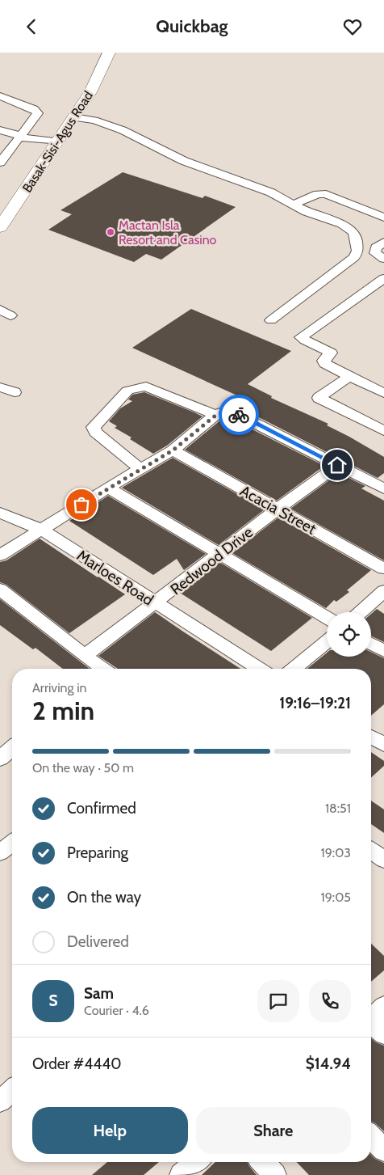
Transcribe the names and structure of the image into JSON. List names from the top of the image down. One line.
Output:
{"streets":{"street":["Basak-Sisi-Agus Road","Acacia Street","Redwood Drive","Marloes Road"]},"crossings":[["Acacia Street","Redwood Drive"],["Redwood Drive","Marloes Road"]],"places":["Mactan Isla Resort and Casino"],"page":{"header":"Quickbag","heading":["2 min","Arriving in","19:16–19:21"],"panel":["Sam","Courier · 4.6","Order #4440","$14.94"],"bar":"On the way · 50 m","list":[["Confirmed","18:51"],["Preparing","19:03"],["On the way","19:05"],"Delivered"],"round":"S","buttons":["Help","Share"]}}
